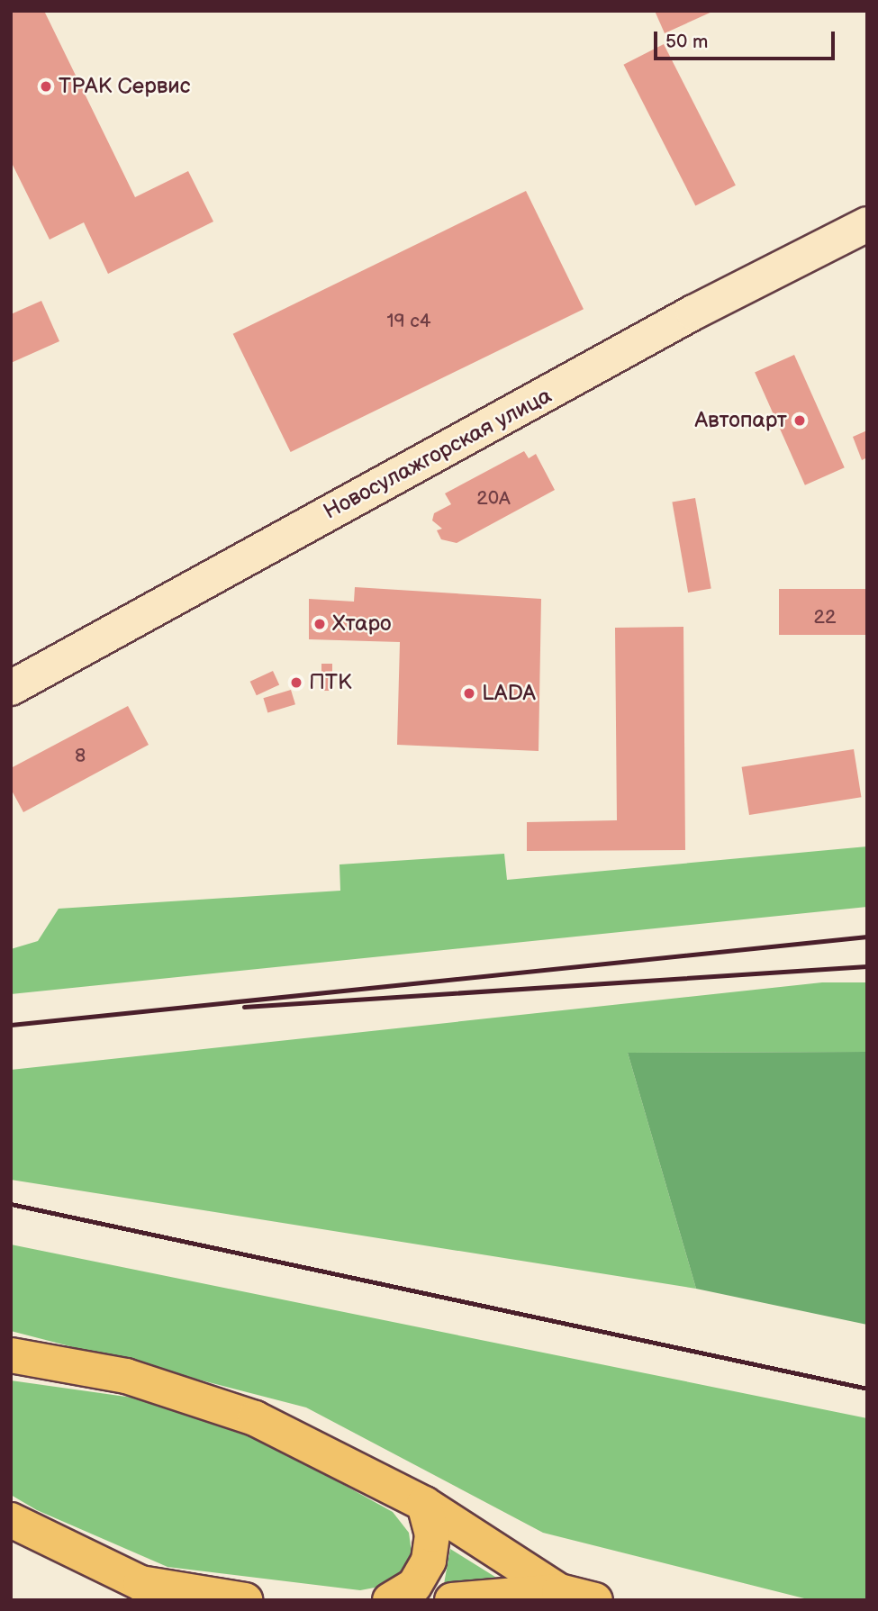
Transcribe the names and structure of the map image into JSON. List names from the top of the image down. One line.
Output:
{"streets":{"main road":["Новосулажгорская улица"]},"places":["ТРАК Сервис","Автопарт","Хтаро","ПТК","LADA"],"house_numbers":["19 с4","20А","22","8"],"scale_bar":"50 m"}
